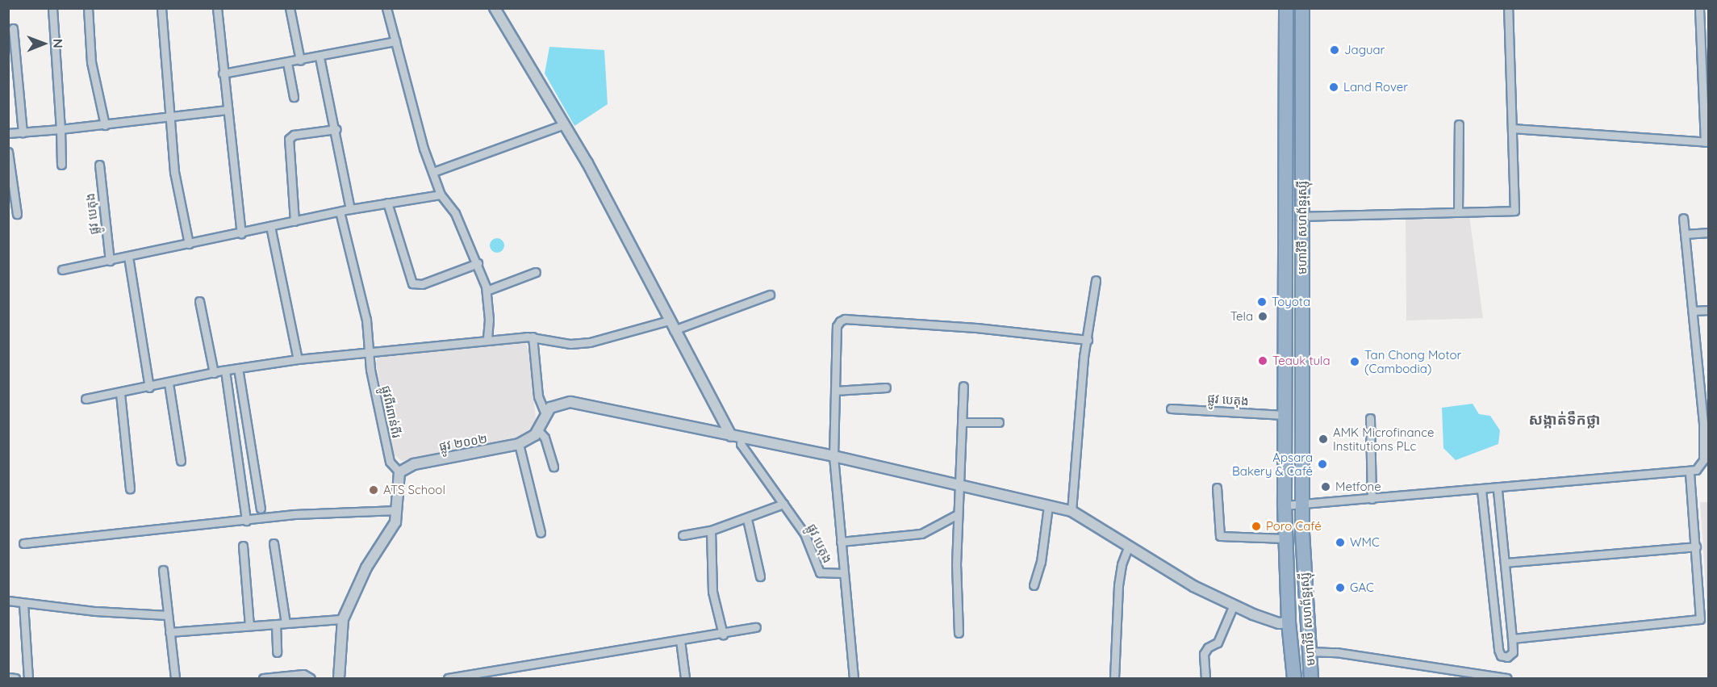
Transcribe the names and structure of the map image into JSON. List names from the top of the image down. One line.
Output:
{"streets":{"highway":["មហាវិថី សហព័ន្ធរុស្ស៊ី"],"street":["ផ្លូវ បេតុង","ផ្លូវពីរពាន់ពីរ","ផ្លូវ ២០០២"]},"crossings":[["ផ្លូវ បេតុង","មហាវិថី សហព័ន្ធរុស្ស៊ី"],["ផ្លូវពីរពាន់ពីរ","ផ្លូវ ២០០២"]],"districts":["សង្កាត់ទឹកថ្លា"],"places":["Jaguar","Land Rover","Toyota","Tela","Teauk tula","Tan Chong Motor (Cambodia)","AMK Microfinance Institutions PLc","Apsara Bakery & Café","Metfone","ATS School","Poro Café","WMC","GAC"],"north":"right"}
